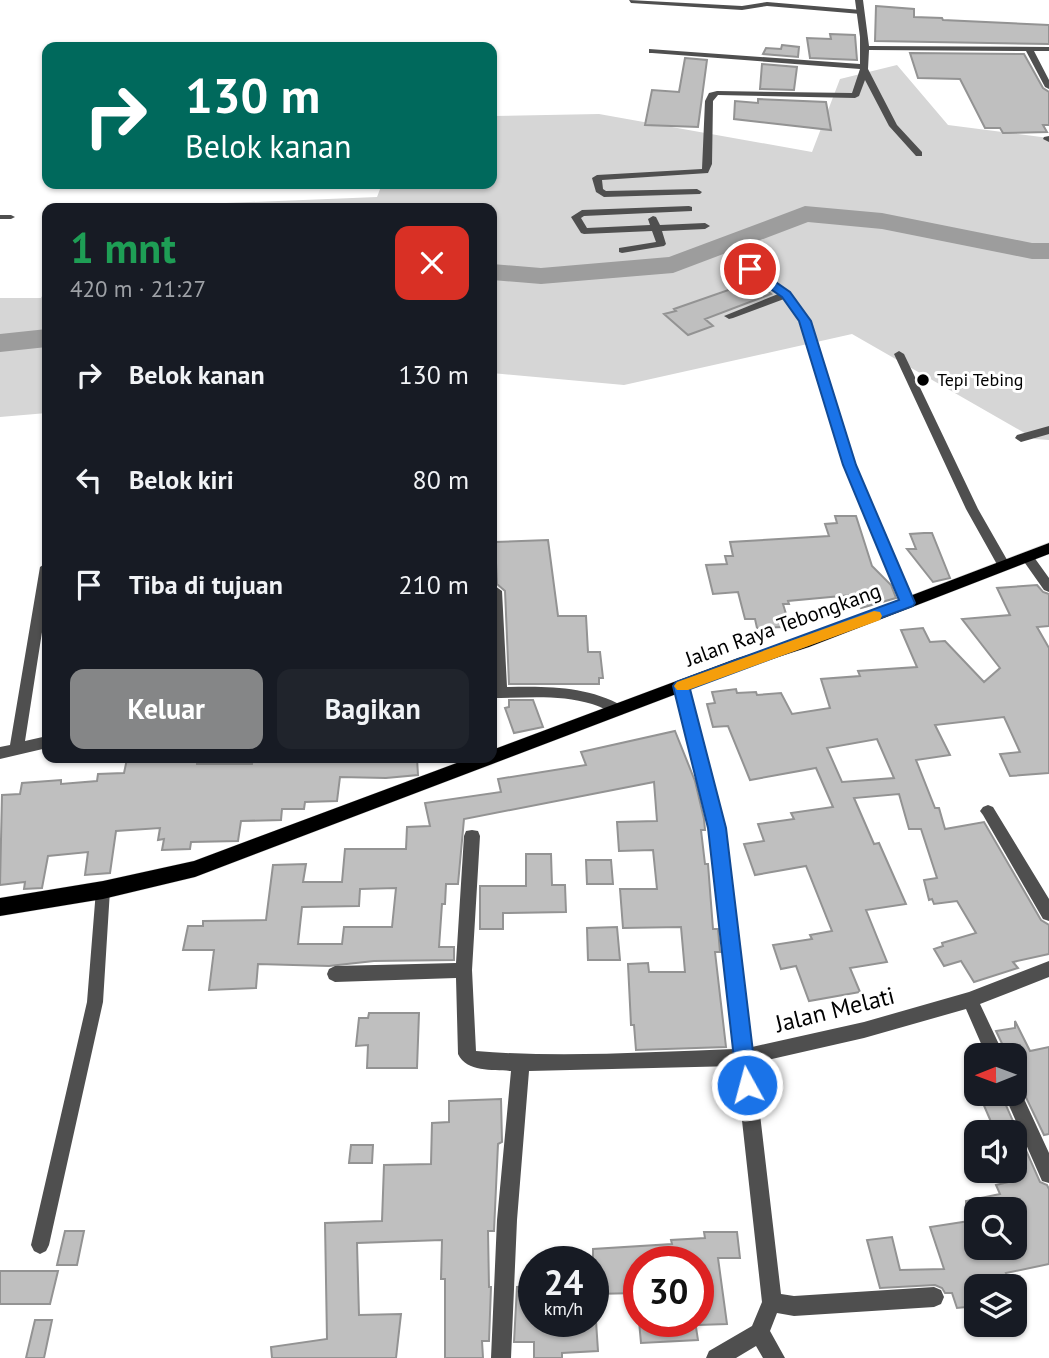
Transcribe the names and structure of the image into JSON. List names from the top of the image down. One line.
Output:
{"streets":{"main road":["Jalan Raya Tebongkang"],"street":["Jalan Melati"]},"places":["Tepi Tebing"],"north":"left","page":{"turn":["130 m","Belok kanan"],"heading":["1 mnt","420 m · 21:27"],"list":[{"name":"Belok kanan","value":"130 m"},{"name":"Belok kiri","value":"80 m"},{"name":"Tiba di tujuan","value":"210 m"}],"buttons":["Keluar","Bagikan"],"speed":"24 km/h","limit":"30"}}
